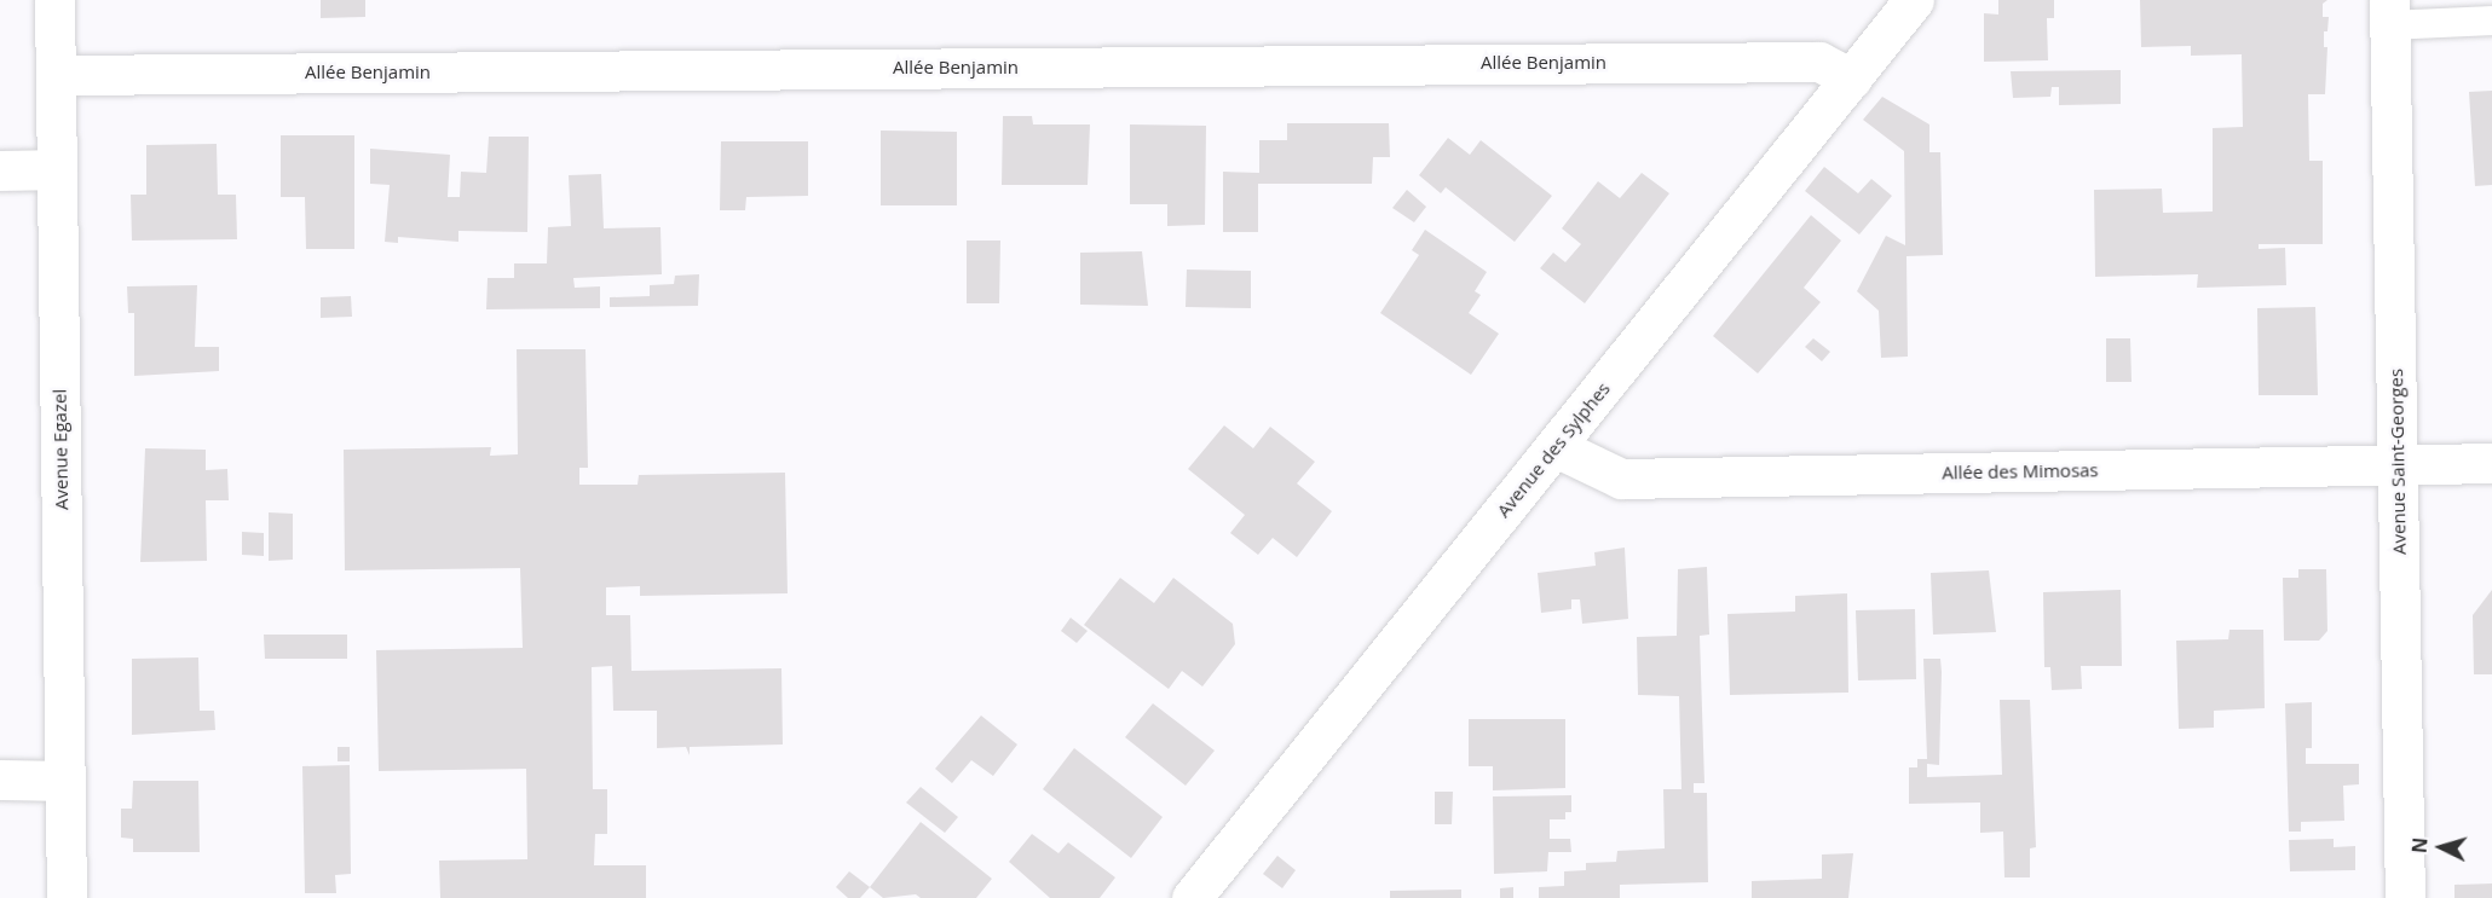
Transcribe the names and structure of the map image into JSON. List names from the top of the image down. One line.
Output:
{"streets":{"street":["Allée Benjamin","Avenue Egazel","Avenue des Sylphes","Avenue Saint-Georges","Allée des Mimosas"]},"crossings":[["Allée Benjamin","Avenue Egazel"],["Allée Benjamin","Avenue des Sylphes"],["Avenue des Sylphes","Allée des Mimosas"],["Avenue Saint-Georges","Allée des Mimosas"]],"north":"left"}
